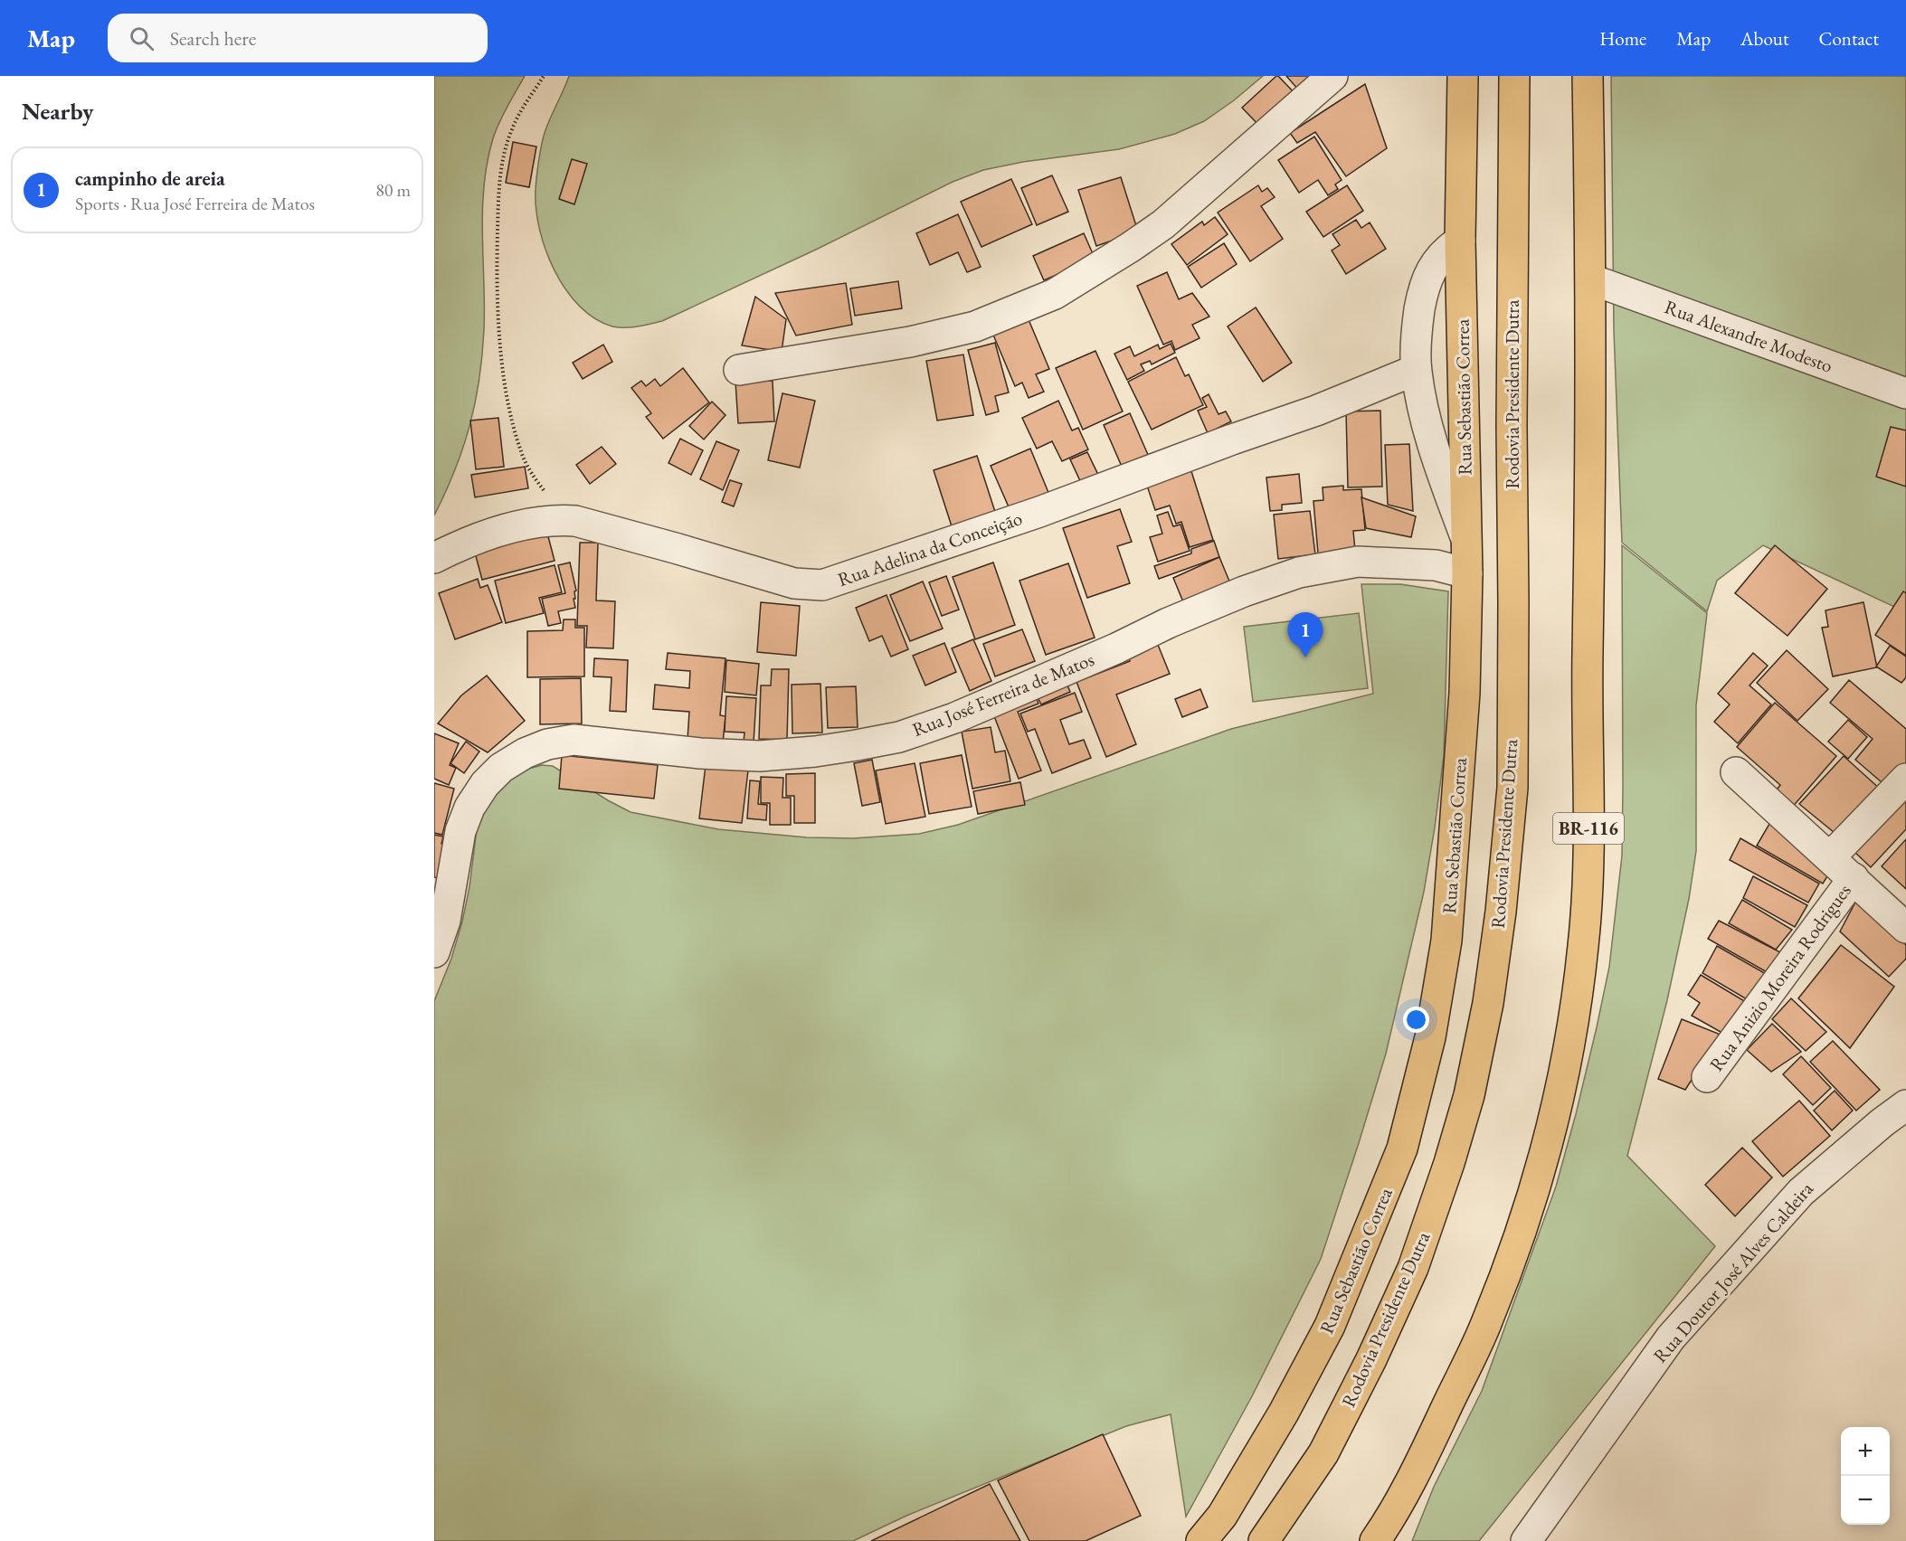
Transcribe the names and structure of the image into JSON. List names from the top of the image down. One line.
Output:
{"streets":{"main road":["Rodovia Presidente Dutra","Rua Sebastião Correa","BR-116"],"street":["Rua Alexandre Modesto","Rua Adelina da Conceição","Rua José Ferreira de Matos","Rua Anizio Moreira Rodrigues","Rua Doutor José Alves Caldeira"]},"crossings":[["Rua Alexandre Modesto","BR-116"],["Rua Sebastião Correa","Rua José Ferreira de Matos"]],"page":{"header":"Map","search":"Search here","nav":["Home","Map","About","Contact"],"heading":"Nearby","list":[{"mark":"1","name":"campinho de areia","note":"Sports · Rua José Ferreira de Matos","value":"80 m"}],"pins":"1","map_buttons":["+","−"]}}
